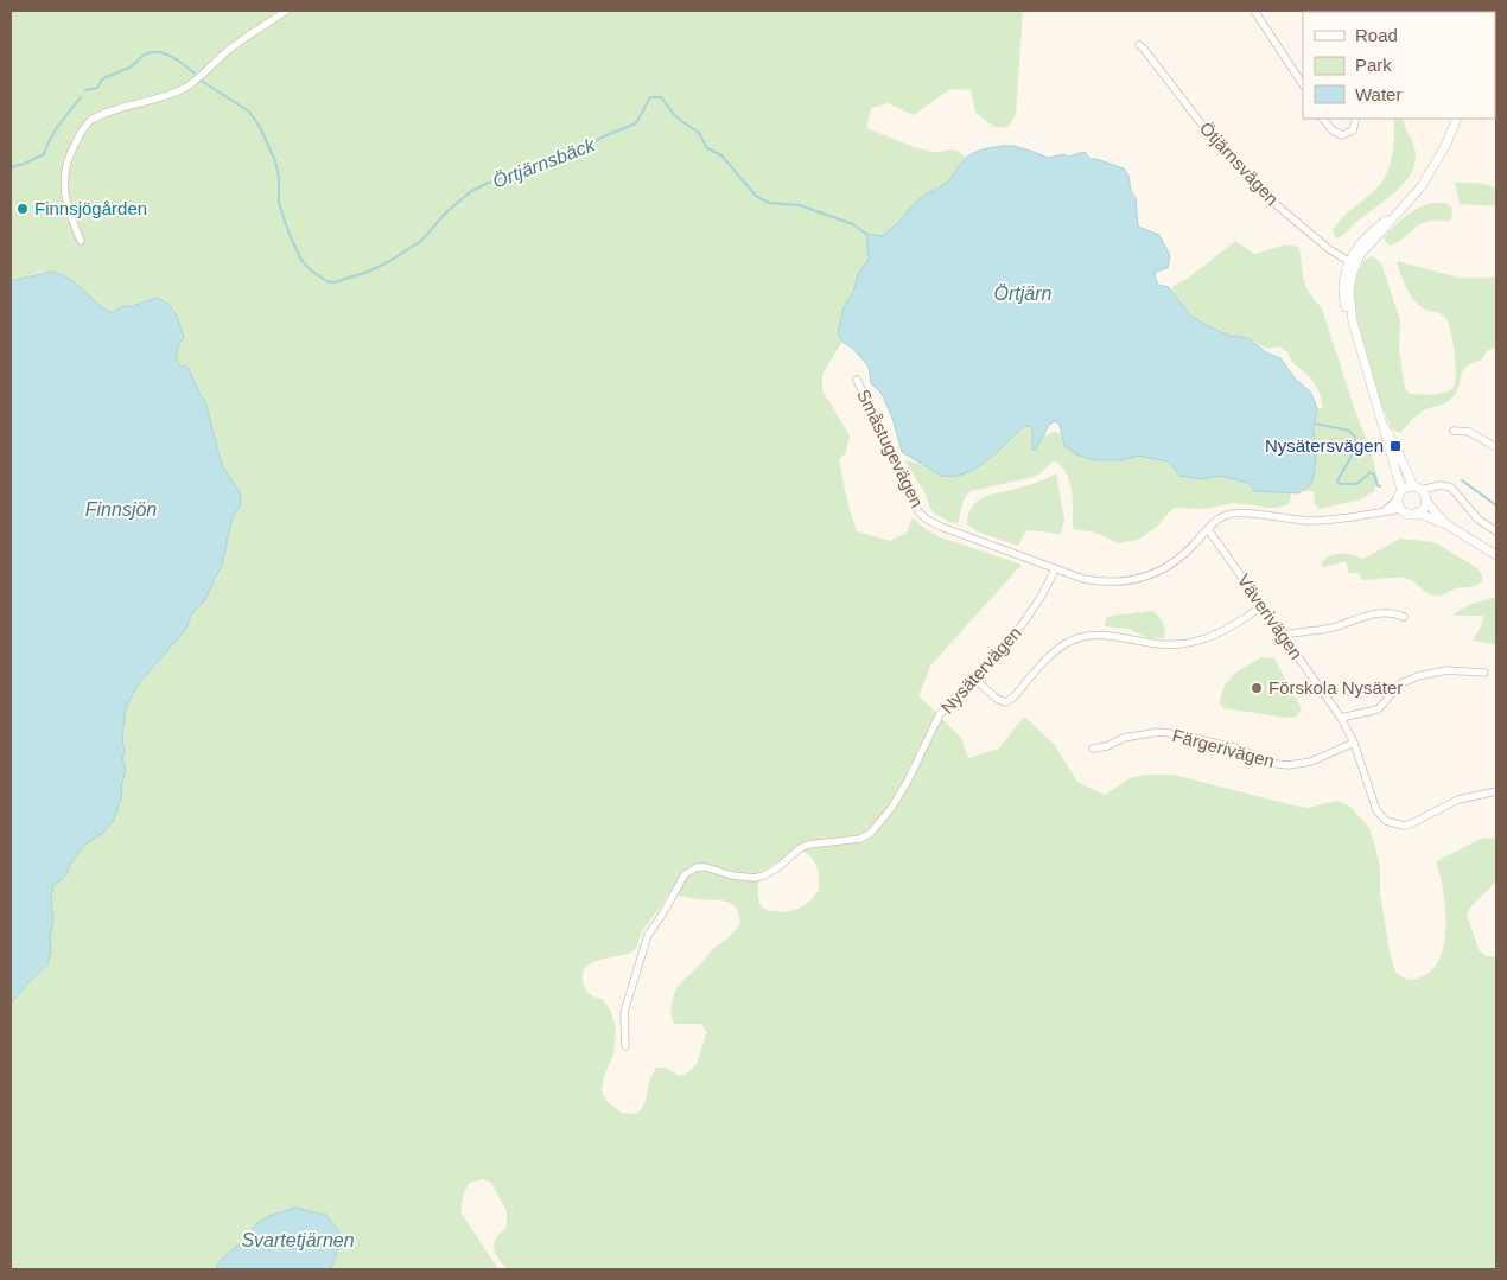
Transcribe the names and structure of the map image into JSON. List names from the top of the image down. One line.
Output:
{"streets":{"street":["Ötjärnsvägen","Småstugevägen","Väverivägen","Nysätervägen","Färgerivägen"]},"crossings":[["Småstugevägen","Nysätervägen"],["Väverivägen","Färgerivägen"]],"water":["Örtjärnsbäck","Örtjärn","Finnsjön","Svartetjärnen"],"places":{"other":["Finnsjögården","Förskola Nysäter"],"transit":["Nysätersvägen"]},"legend":["Road","Park","Water"]}
